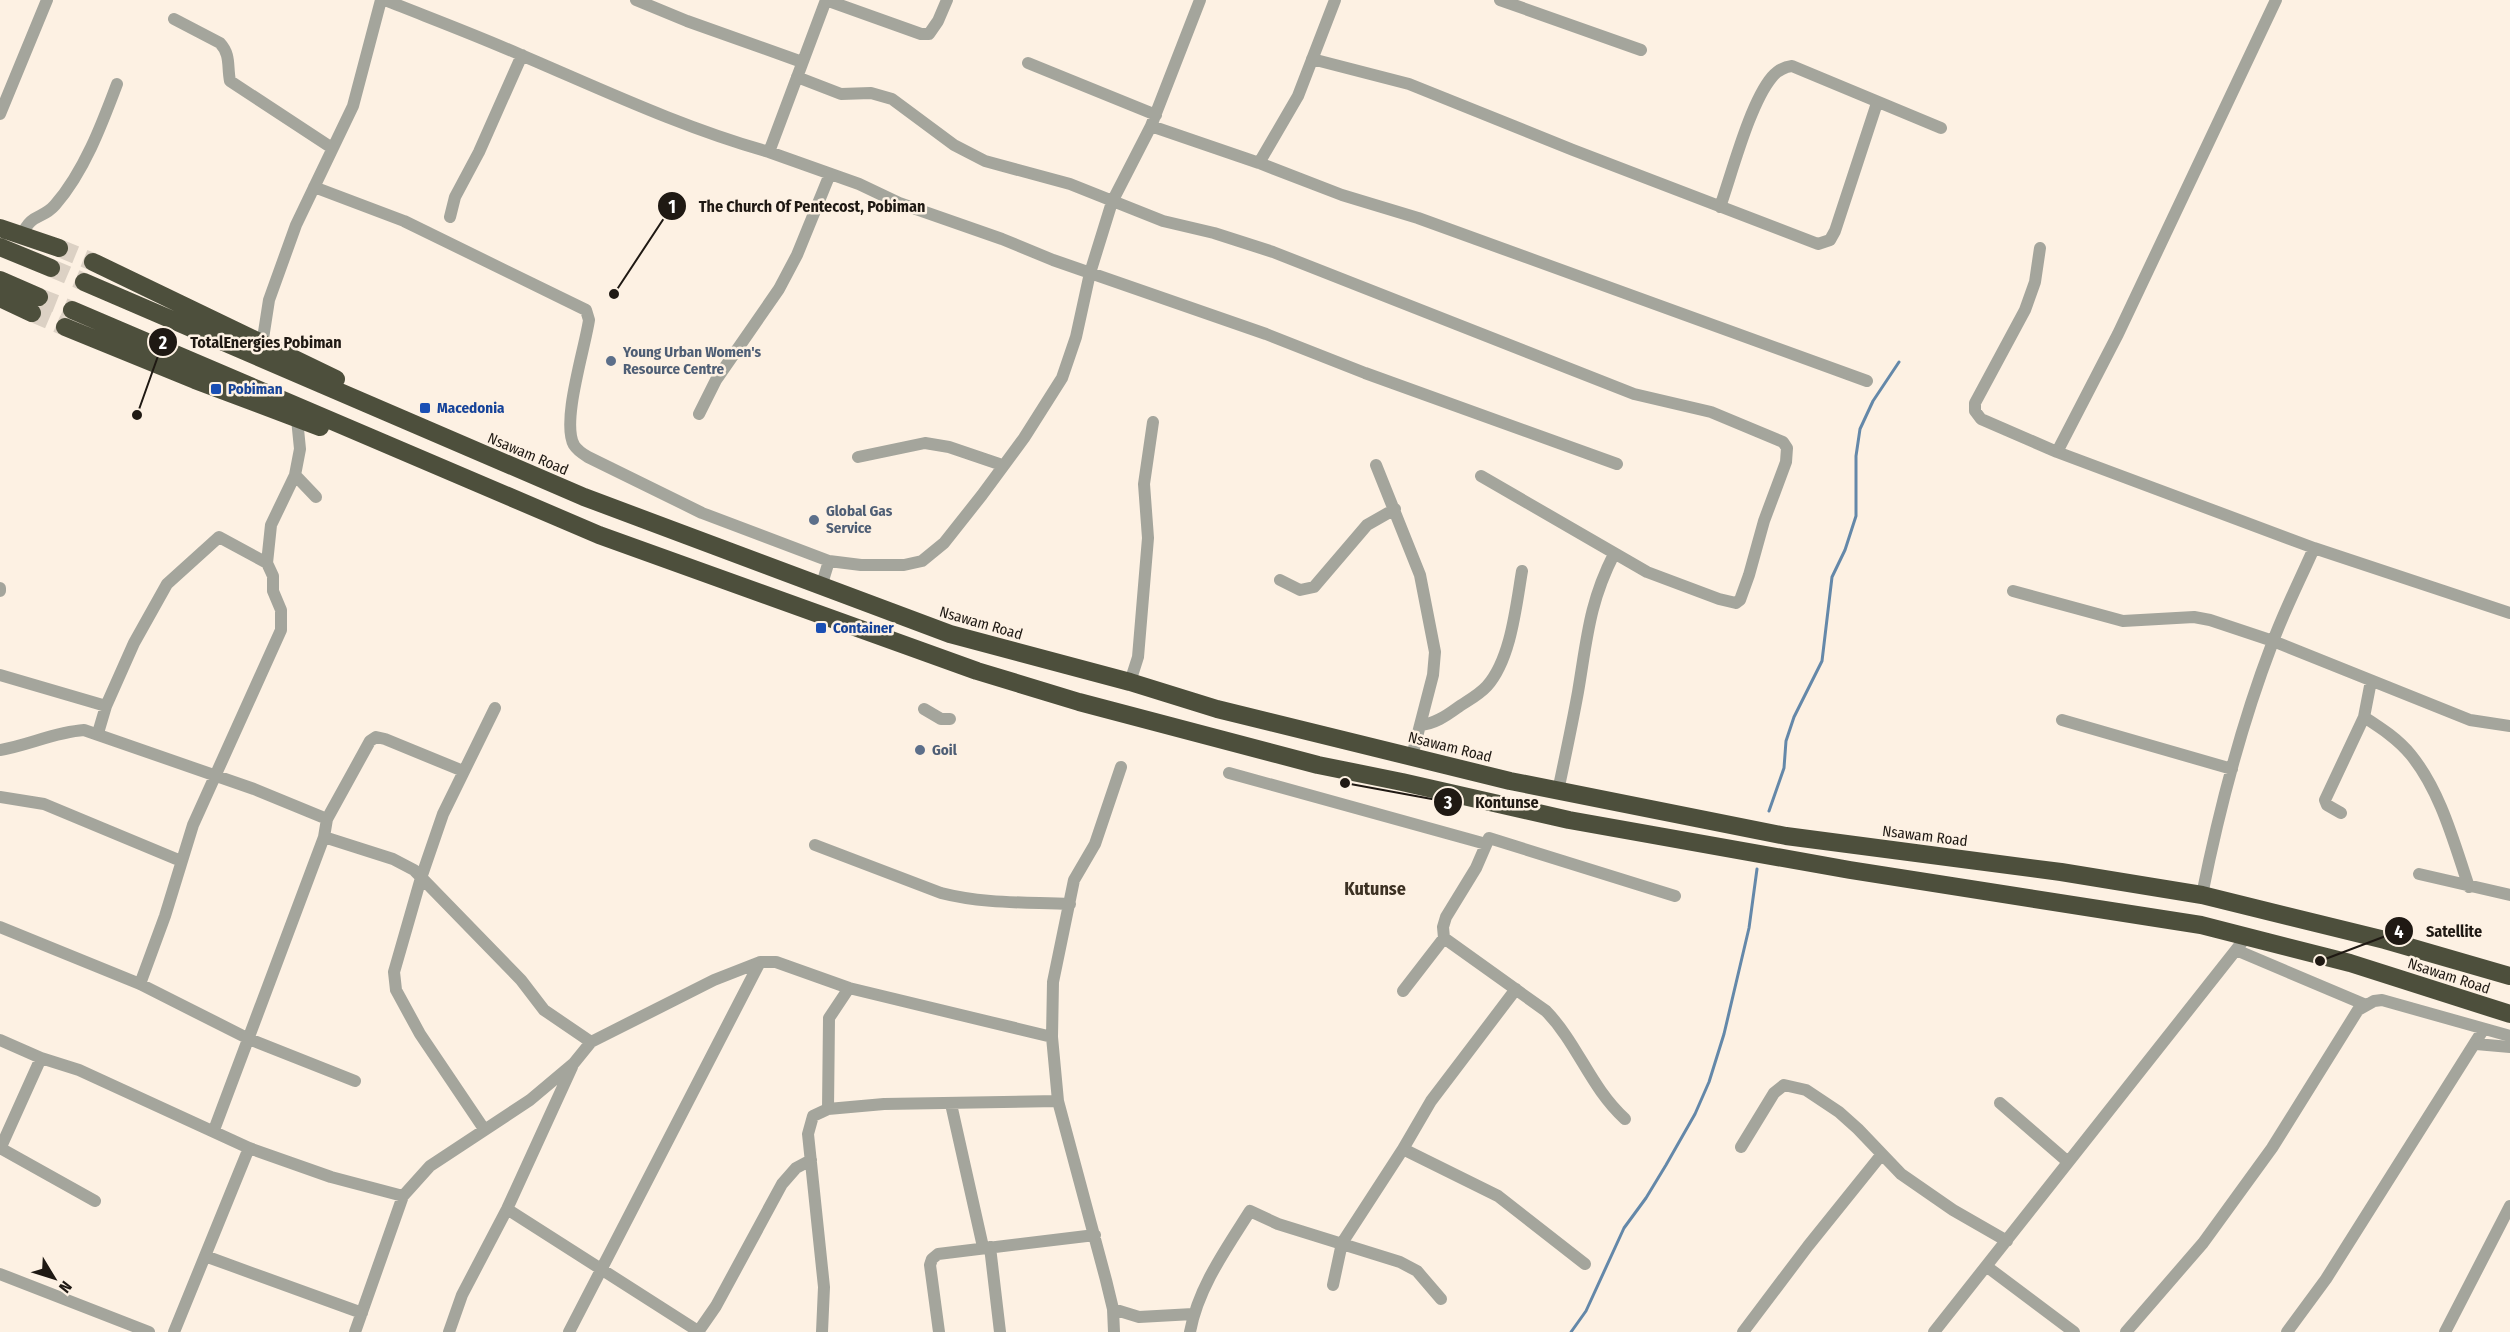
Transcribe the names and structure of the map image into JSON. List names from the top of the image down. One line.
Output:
{"streets":{"highway":["Nsawam Road"]},"districts":["Kutunse"],"places":{"other":["The Church Of Pentecost, Pobiman","Young Urban Women's Resource Centre","TotalEnergies Pobiman","Global Gas Service","Goil","Kontunse","Satellite"],"transit":["Pobiman","Macedonia","Container"]},"north":"bottom right"}
